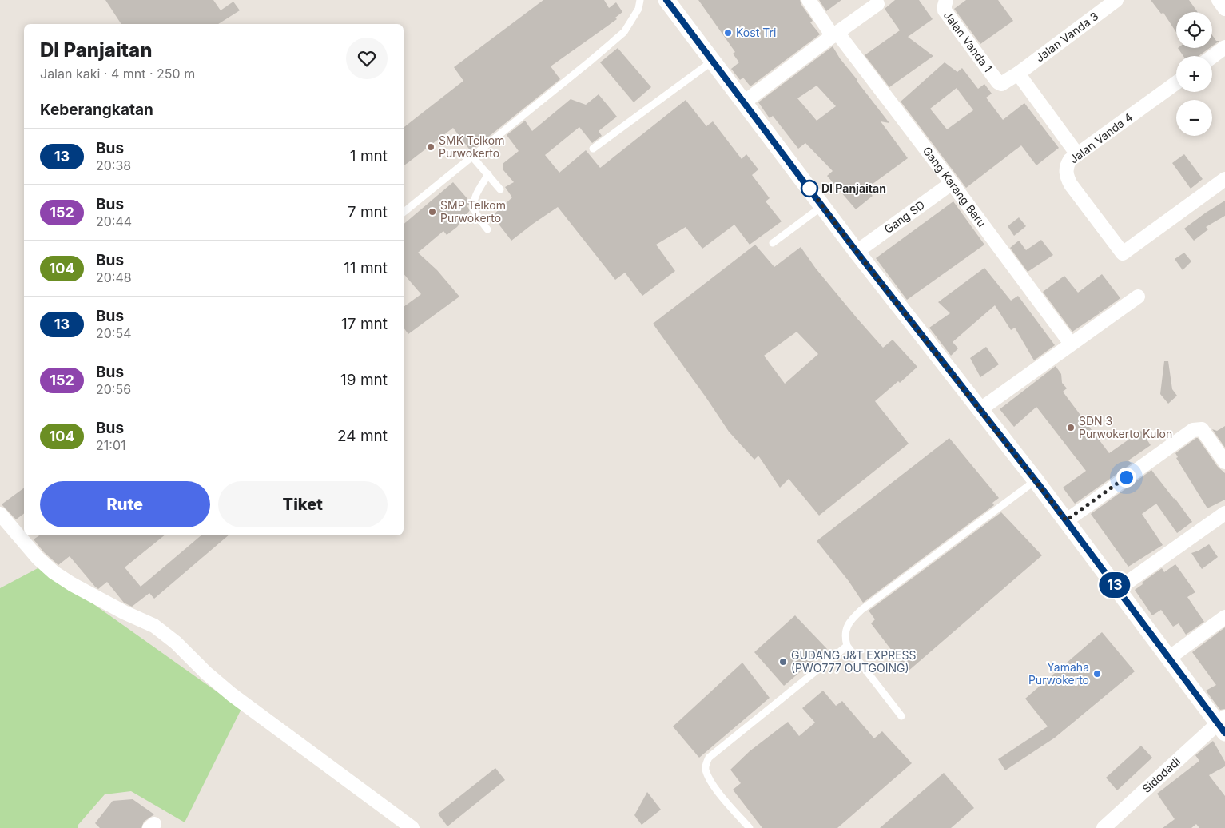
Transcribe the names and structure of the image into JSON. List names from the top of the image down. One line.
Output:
{"streets":{"street":["Jalan Vanda 3","Jalan Vanda 1","Jalan Vanda 4","Gang Karang Baru","Gang SD","Sidodadi"]},"crossings":[["Jalan Vanda 3","Jalan Vanda 1"],["Gang Karang Baru","Gang SD"]],"places":["Kost Tri","SMK Telkom Purwokerto","DI Panjaitan","SMP Telkom Purwokerto","SDN 3 Purwokerto Kulon","GUDANG J&T EXPRESS (PWO777 OUTGOING)","Yamaha Purwokerto"],"lines":["bus line 13"],"page":{"on_map":"13","map_buttons":["+","−"],"heading":[["DI Panjaitan","Jalan kaki · 4 mnt · 250 m"],"Keberangkatan"],"list":[{"mark":"13","name":"Bus","note":"20:38","value":"1 mnt"},{"mark":"152","name":"Bus","note":"20:44","value":"7 mnt"},{"mark":"104","name":"Bus","note":"20:48","value":"11 mnt"},{"mark":"13","name":"Bus","note":"20:54","value":"17 mnt"},{"mark":"152","name":"Bus","note":"20:56","value":"19 mnt"},{"mark":"104","name":"Bus","note":"21:01","value":"24 mnt"}],"buttons":["Rute","Tiket"]}}
